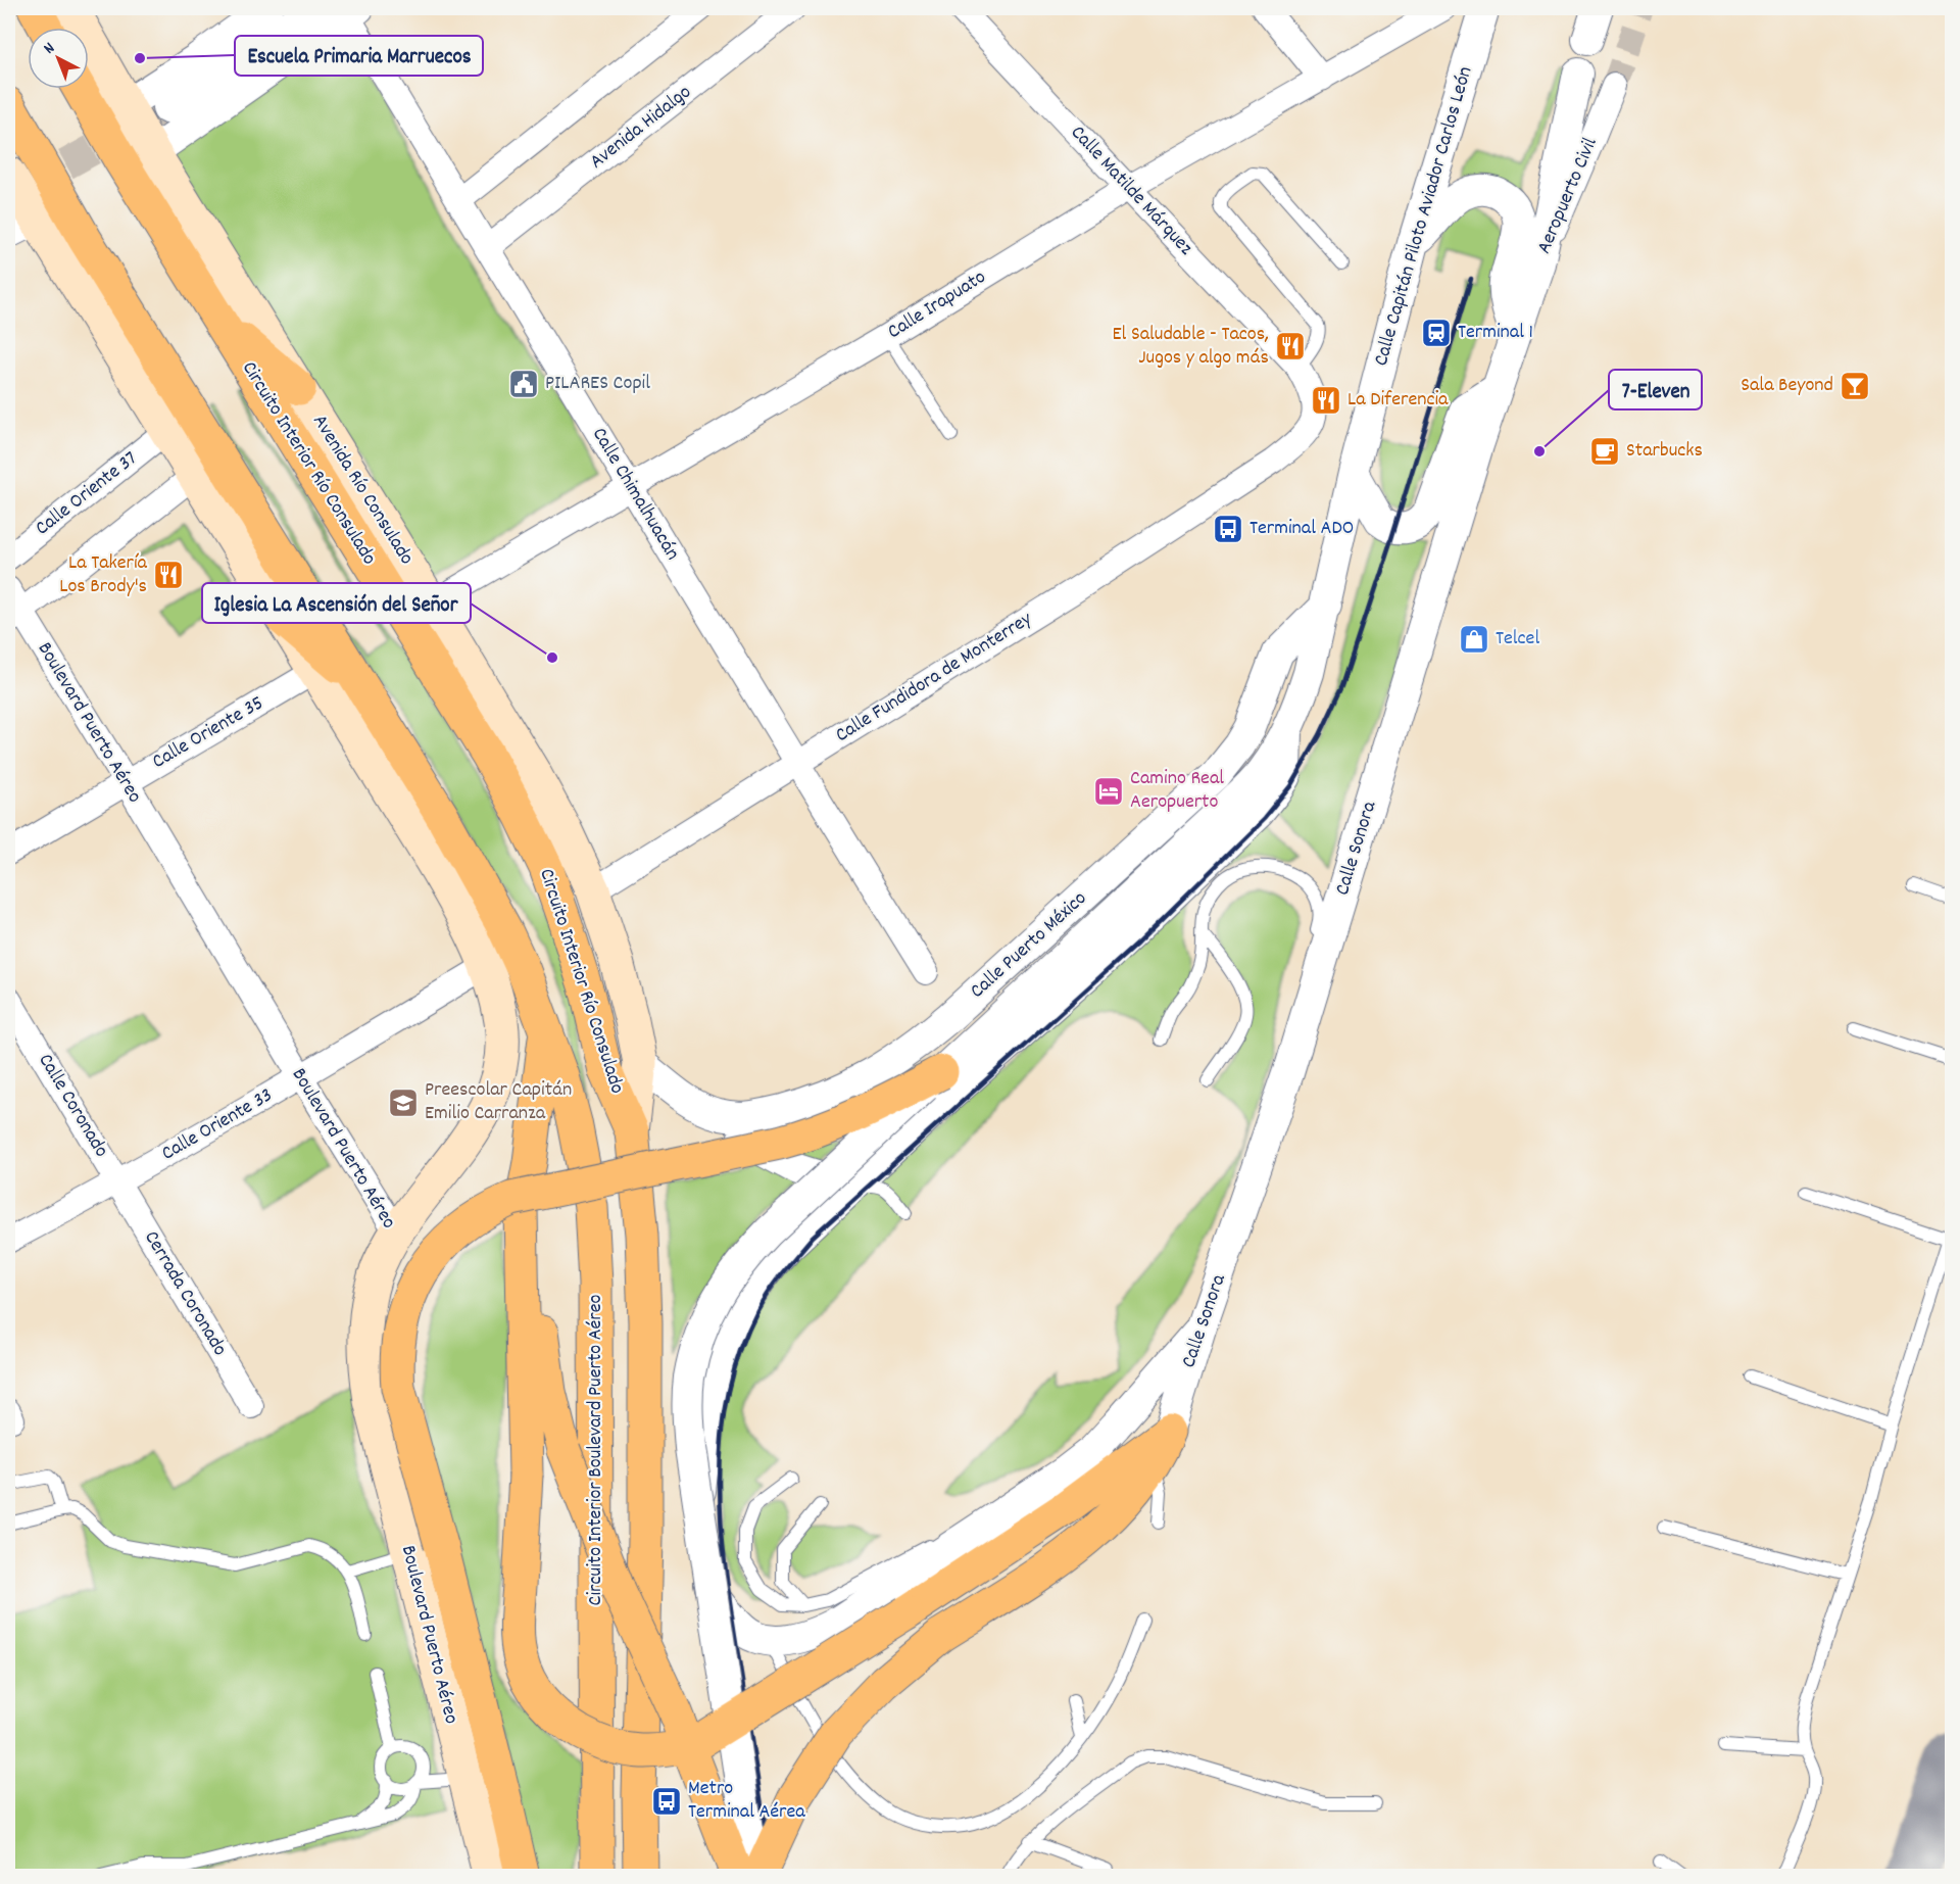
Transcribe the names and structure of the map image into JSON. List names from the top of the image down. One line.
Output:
{"streets":{"highway":["Circuito Interior Río Consulado","Circuito Interior Boulevard Puerto Aéreo"],"main road":["Avenida Río Consulado","Boulevard Puerto Aéreo"],"street":["Avenida Hidalgo","Calle Matilde Márquez","Aeropuerto Civil","Calle Capitán Piloto Aviador Carlos León","Calle Irapuato","Calle Oriente 37","Calle Chimalhuacán","Calle Fundidora de Monterrey","Calle Oriente 35","Calle Sonora","Calle Puerto México","Calle Coronado","Calle Oriente 33","Cerrada Coronado"]},"crossings":[["Avenida Hidalgo","Calle Chimalhuacán"],["Calle Matilde Márquez","Calle Irapuato"],["Calle Matilde Márquez","Calle Fundidora de Monterrey"],["Aeropuerto Civil","Calle Sonora"],["Calle Capitán Piloto Aviador Carlos León","Calle Puerto México"],["Calle Irapuato","Avenida Río Consulado"],["Calle Irapuato","Calle Chimalhuacán"],["Circuito Interior Río Consulado","Avenida Río Consulado"],["Avenida Río Consulado","Calle Fundidora de Monterrey"],["Avenida Río Consulado","Calle Puerto México"],["Calle Chimalhuacán","Calle Fundidora de Monterrey"],["Boulevard Puerto Aéreo","Calle Oriente 35"],["Boulevard Puerto Aéreo","Calle Oriente 33"],["Calle Coronado","Calle Oriente 33"],["Calle Coronado","Cerrada Coronado"],["Calle Oriente 33","Cerrada Coronado"]],"places":{"other":["Escuela Primaria Marruecos","7-Eleven","Iglesia La Ascensión del Señor"],"station":["Terminal 1"],"restaurant":["El Saludable - Tacos, Jugos y algo más","La Diferencia","La Takería Los Brody's"],"public building":["PILARES Copil"],"bar":["Sala Beyond"],"cafe":["Starbucks"],"bus stop":["Terminal ADO","Metro Terminal Aérea"],"shop":["Telcel"],"hotel":["Camino Real Aeropuerto"],"school or university":["Preescolar Capitán Emilio Carranza"]},"north":"top left"}
